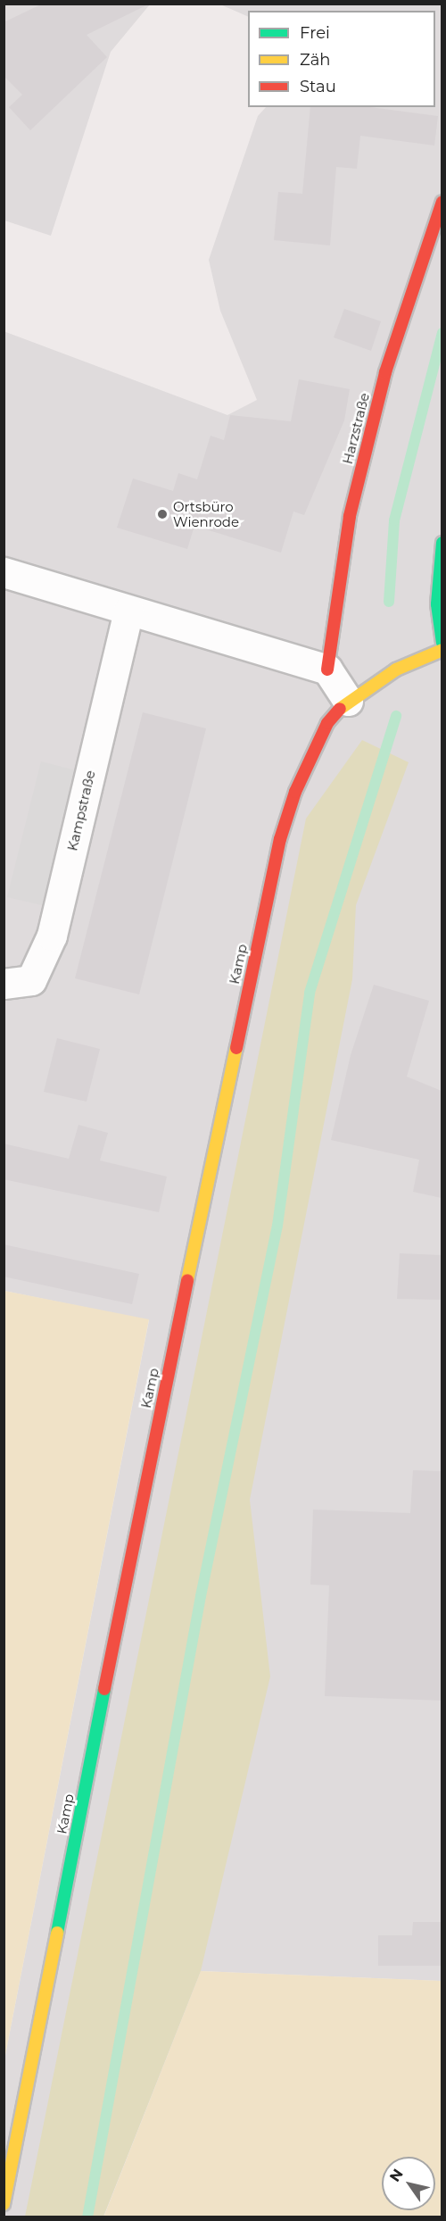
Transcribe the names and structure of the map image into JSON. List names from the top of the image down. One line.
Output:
{"streets":{"street":["Harzstraße","Kampstraße","Kamp"]},"places":["Ortsbüro Wienrode"],"legend":["Frei","Zäh","Stau"],"north":"top left"}
